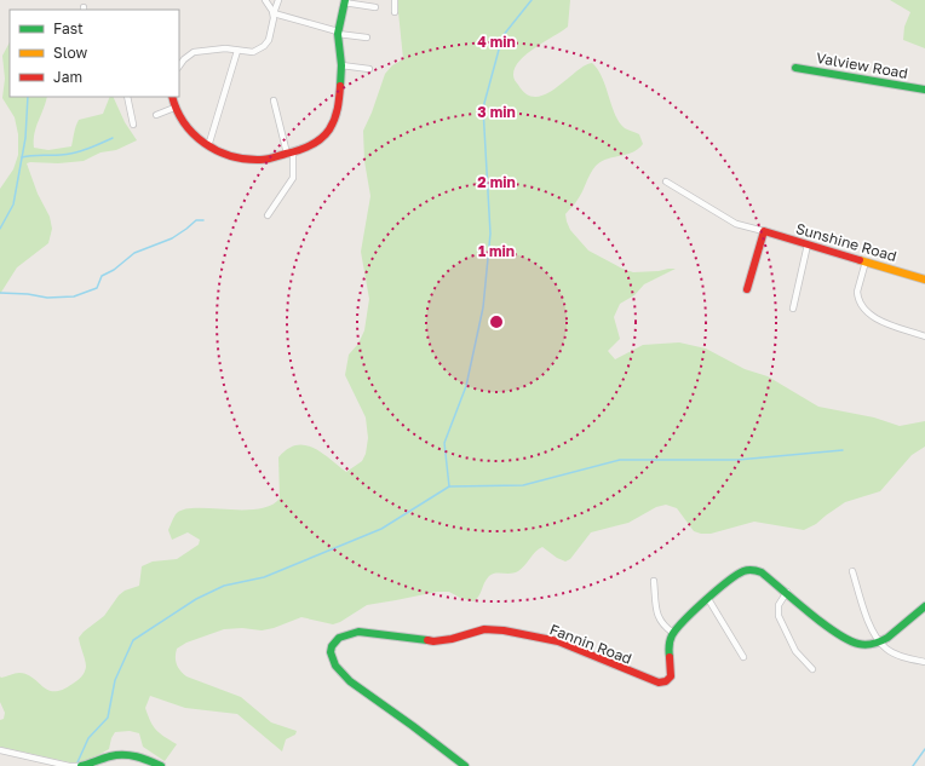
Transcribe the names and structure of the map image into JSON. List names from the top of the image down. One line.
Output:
{"streets":{"street":["Valview Road","Sunshine Road","Fannin Road"]},"legend":["Fast","Slow","Jam"],"rings":["4 min","3 min","2 min","1 min"]}
